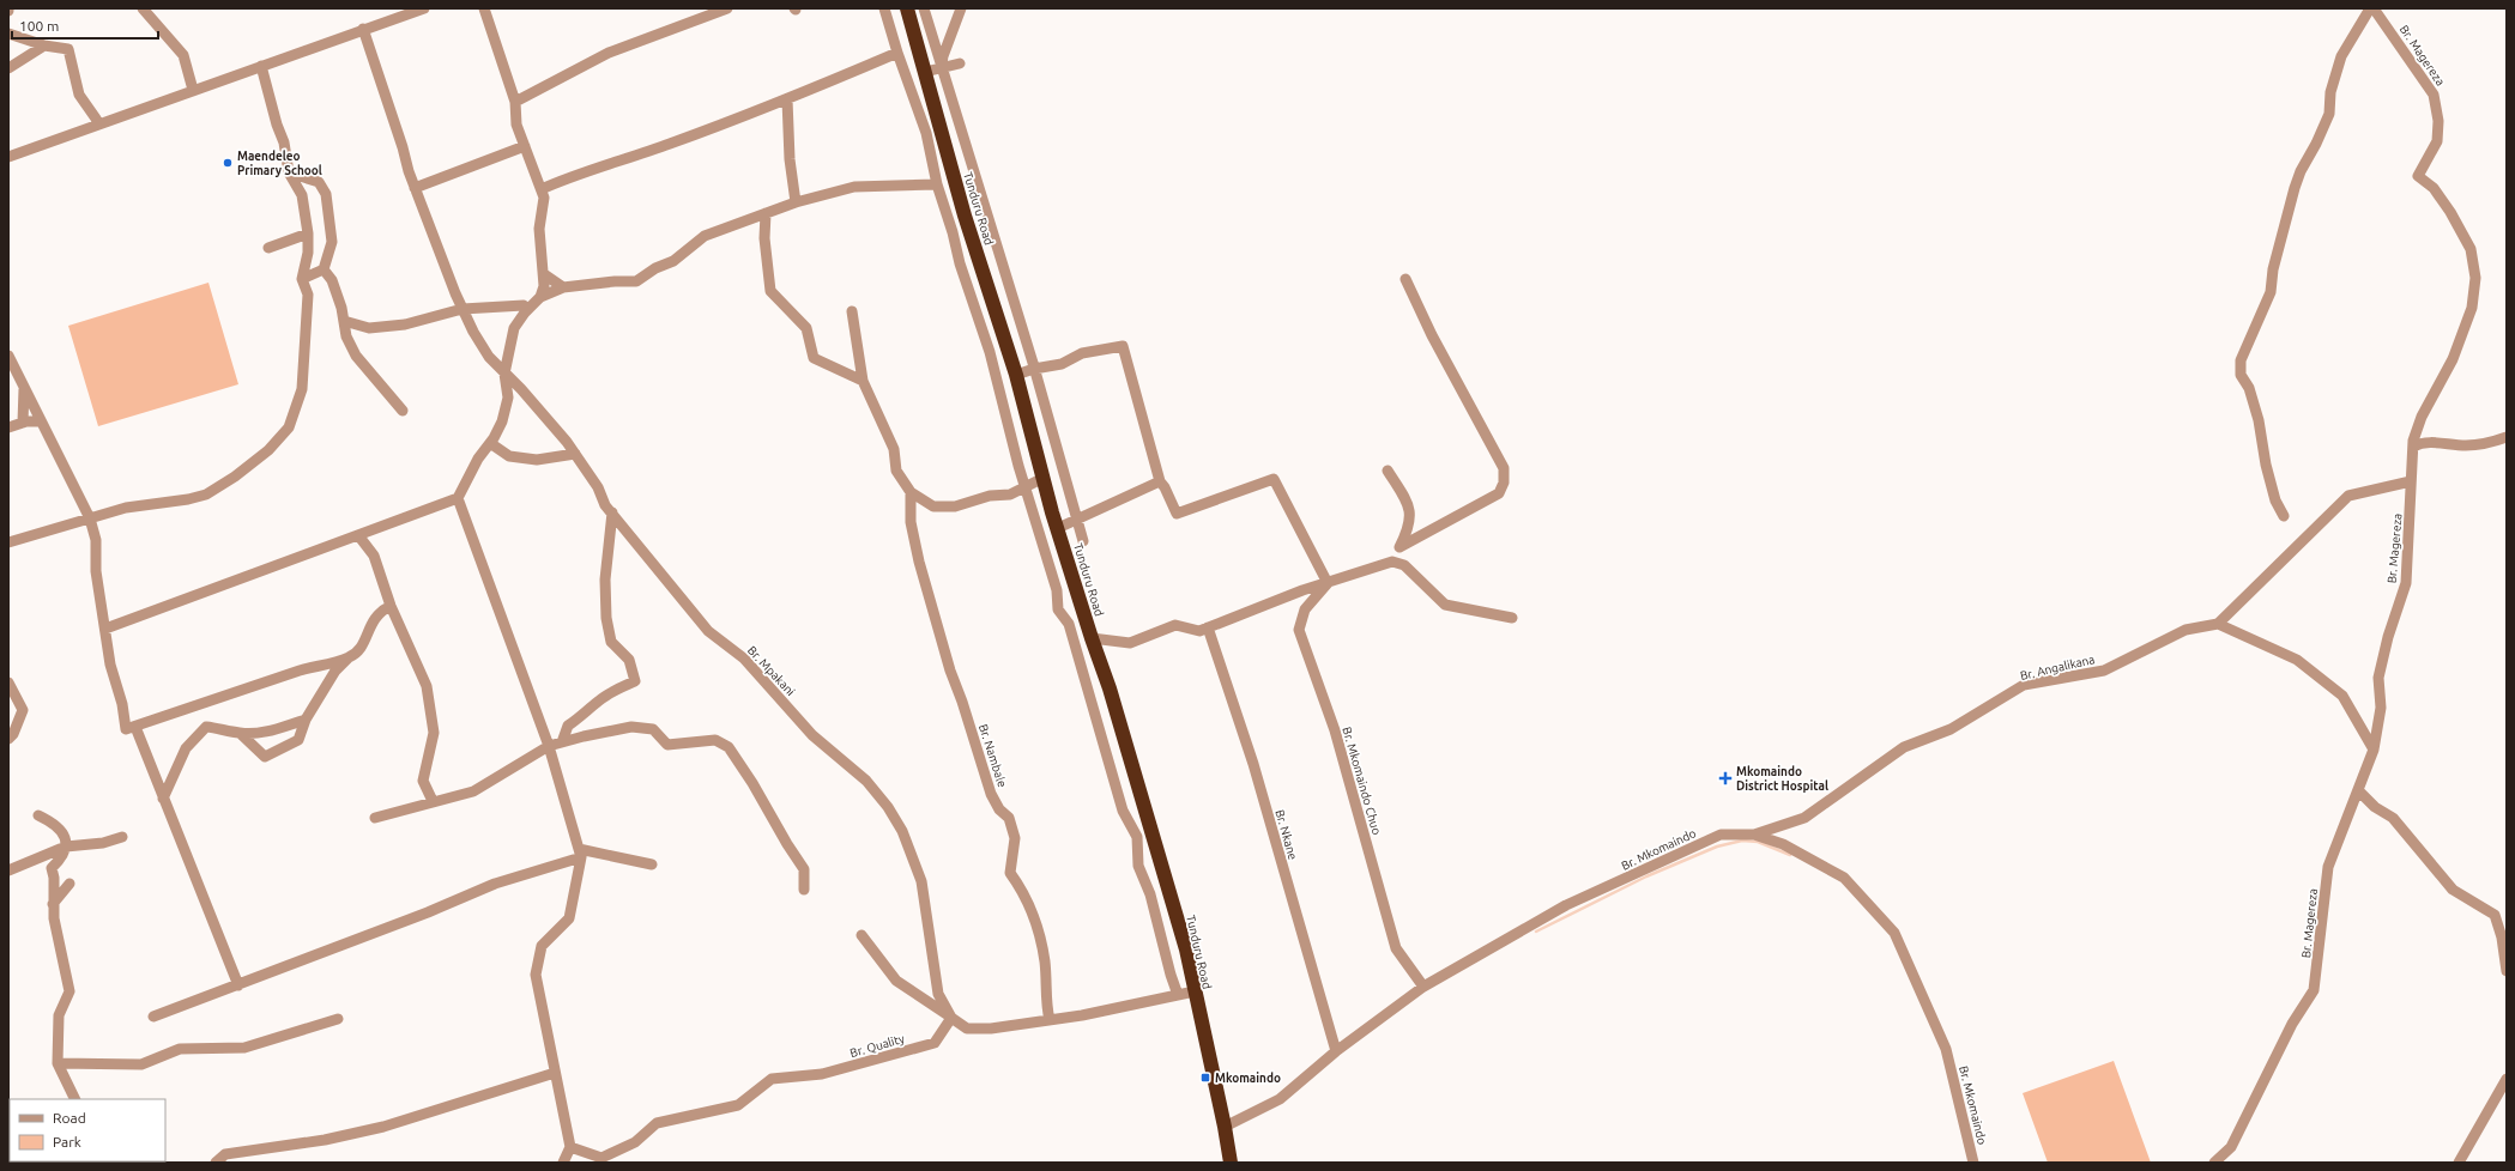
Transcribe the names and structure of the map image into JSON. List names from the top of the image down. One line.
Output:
{"streets":{"highway":["Tunduru Road"],"street":["Br. Magereza","Br. Angalikana","Br. Mpakani","Br. Nambale","Br. Mkomaindo Chuo","Br. Nkane","Br. Mkomaindo","Br. Quality"]},"crossings":[["Tunduru Road","Br. Mkomaindo"],["Br. Angalikana","Br. Mkomaindo"],["Br. Mpakani","Br. Quality"],["Br. Mkomaindo Chuo","Br. Mkomaindo"],["Br. Nkane","Br. Mkomaindo"]],"places":{"other":["Maendeleo Primary School"],"health":["Mkomaindo District Hospital"],"transit":["Mkomaindo"]},"legend":["Road","Park"],"scale_bar":"100 m"}
